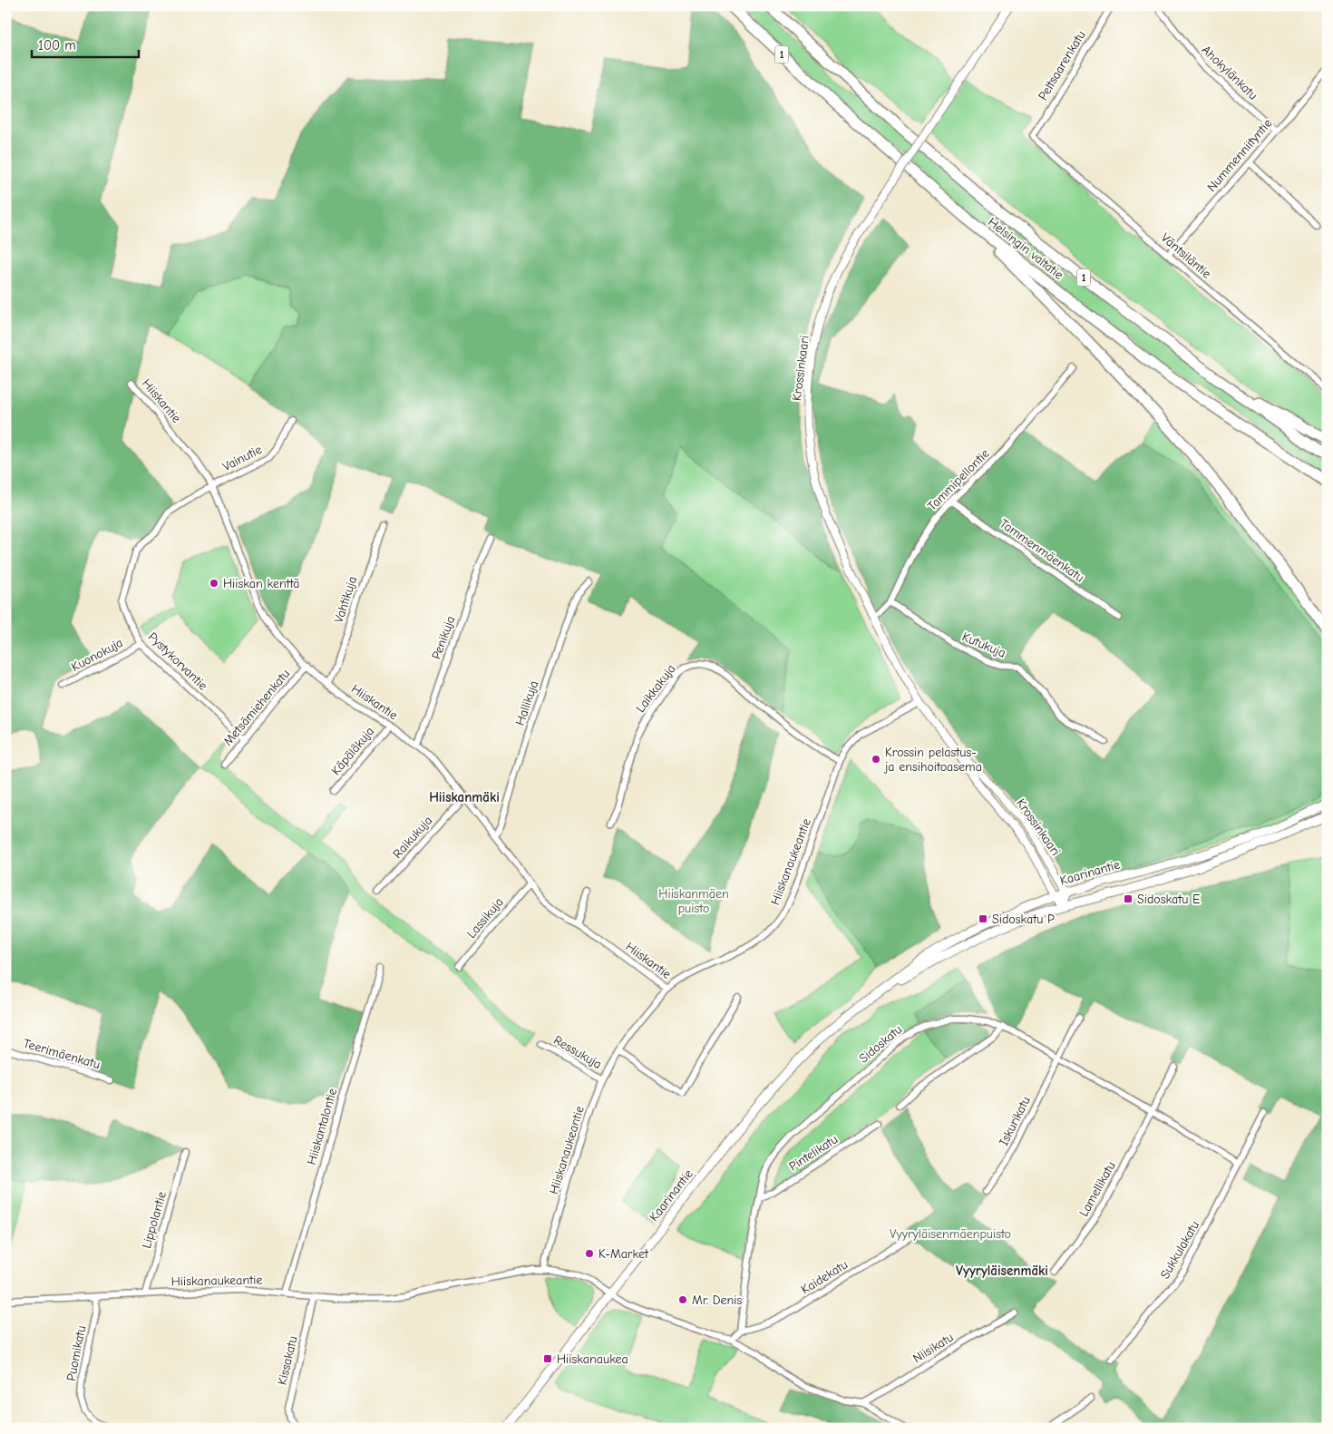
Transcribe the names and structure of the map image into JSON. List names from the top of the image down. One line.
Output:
{"streets":{"highway":["1","Helsingin valtatie"],"main road":["Kaarinantie"],"street":["Peltsaarenkatu","Ahokylänkatu","Nummenniityntie","Väntsiläntie","Krossinkaari","Hiiskantie","Vainutie","Tammipellontie","Tammenmäenkatu","Vahtikuja","Penikuja","Kutukuja","Kuonokuja","Pystykorvantie","Laikkakuja","Hallikuja","Metsämiehenkatu","Käpäläkuja","Raikukuja","Hiiskanaukeantie","Lassikuja","Sidoskatu","Ressukuja","Teerimäenkatu","Iskurikatu","Hiiskantalontie","Pintelikatu","Lamellikatu","Lippolantie","Sukkulakatu","Kaidekatu","Niisikatu","Puomikatu","Kissakatu"]},"crossings":[["Peltsaarenkatu","Väntsiläntie"],["Ahokylänkatu","Nummenniityntie"],["Nummenniityntie","Väntsiläntie"],["Krossinkaari","Tammipellontie"],["Krossinkaari","Hiiskanaukeantie"],["Krossinkaari","Kaarinantie"],["Hiiskantie","Vainutie"],["Hiiskantie","Vahtikuja"],["Hiiskantie","Penikuja"],["Hiiskantie","Pystykorvantie"],["Hiiskantie","Hallikuja"],["Hiiskantie","Metsämiehenkatu"],["Hiiskantie","Käpäläkuja"],["Hiiskantie","Raikukuja"],["Hiiskantie","Hiiskanaukeantie"],["Hiiskantie","Lassikuja"],["Vainutie","Pystykorvantie"],["Tammipellontie","Tammenmäenkatu"],["Tammipellontie","Kutukuja"],["Kuonokuja","Pystykorvantie"],["Pystykorvantie","Metsämiehenkatu"],["Laikkakuja","Hiiskanaukeantie"],["Hiiskanaukeantie","Kaarinantie"],["Hiiskanaukeantie","Ressukuja"],["Hiiskanaukeantie","Hiiskantalontie"],["Hiiskanaukeantie","Lippolantie"],["Hiiskanaukeantie","Niisikatu"],["Hiiskanaukeantie","Puomikatu"],["Hiiskanaukeantie","Kissakatu"],["Sidoskatu","Iskurikatu"],["Sidoskatu","Pintelikatu"],["Sidoskatu","Lamellikatu"],["Sidoskatu","Sukkulakatu"],["Sidoskatu","Kaidekatu"]],"districts":["Hiiskanmäki","Vyyryläisenmäki"],"parks":["Hiiskanmäen puisto","Vyyryläisenmäenpuisto"],"places":{"other":["Hiiskan kenttä","Krossin pelastus- ja ensihoitoasema","K-Market","Mr. Denis"],"transit":["Sidoskatu E","Sidoskatu P","Hiiskanaukea"]},"scale_bar":"100 m"}
